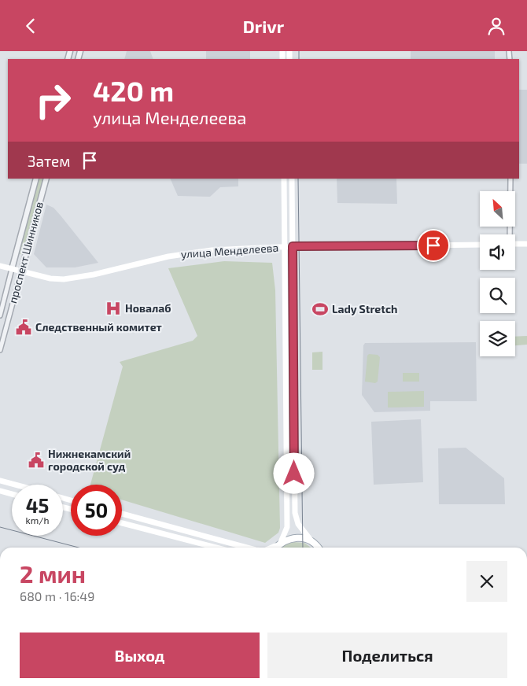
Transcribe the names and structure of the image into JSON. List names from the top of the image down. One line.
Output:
{"streets":{"main road":["улица Менделеева"],"street":["проспект Шинников"]},"crossings":[["улица Менделеева","проспект Шинников"]],"places":{"hospital":["Новалаб"],"sports":["Lady Stretch"],"public building":["Следственный комитет","Нижнекамский городской суд"]},"north":"top left","page":{"header":"Drivr","turn":["420 m","улица Менделеева"],"then":"Затем","speed":"45 km/h","limit":"50","heading":["2 мин","680 m · 16:49"],"buttons":["Выход","Поделиться"]}}
